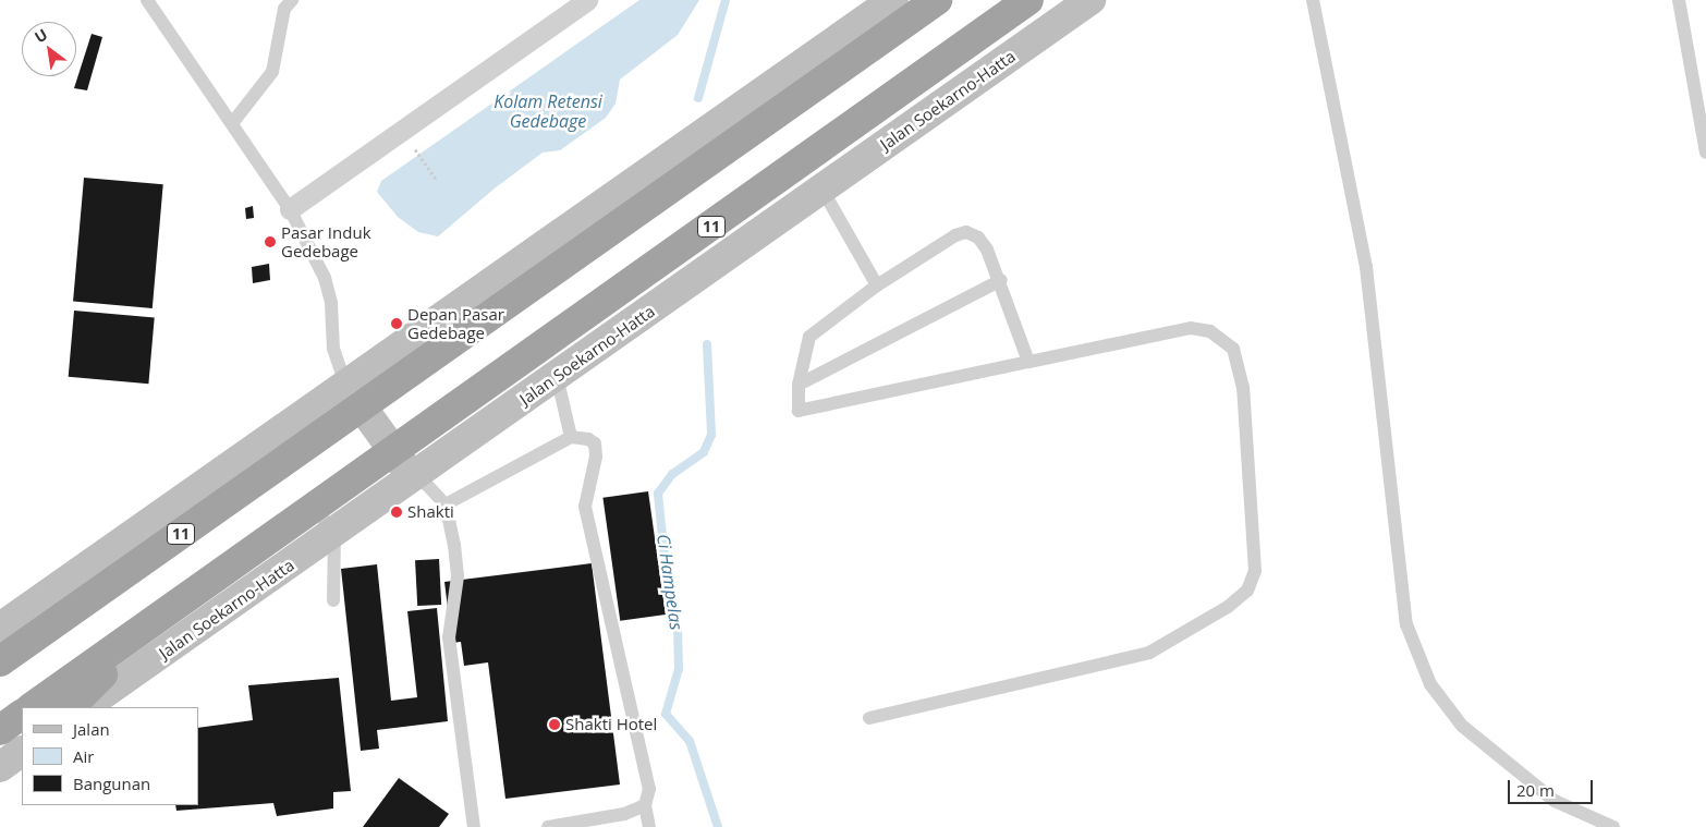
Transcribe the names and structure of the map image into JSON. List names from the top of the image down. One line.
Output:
{"streets":{"highway":["Jalan Soekarno-Hatta","11"]},"water":["Kolam Retensi Gedebage","Ci Hampelas"],"places":["Pasar Induk Gedebage","Depan Pasar Gedebage","Shakti","Shakti Hotel"],"legend":["Jalan","Air","Bangunan"],"scale_bar":"20 m","north":"top left"}
